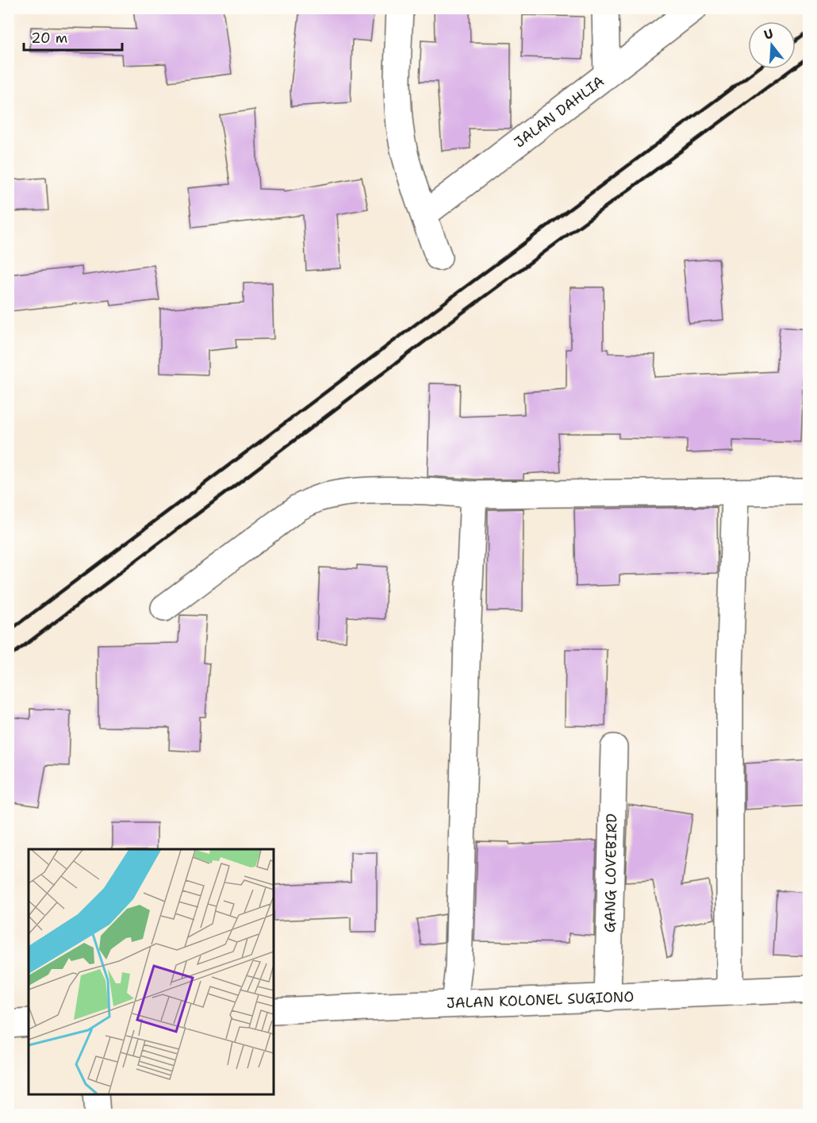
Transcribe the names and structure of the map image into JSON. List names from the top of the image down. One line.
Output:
{"streets":{"street":["JALAN DAHLIA","GANG LOVEBIRD","JALAN KOLONEL SUGIONO"]},"crossings":[["GANG LOVEBIRD","JALAN KOLONEL SUGIONO"]],"scale_bar":"20 m","north":"top"}
